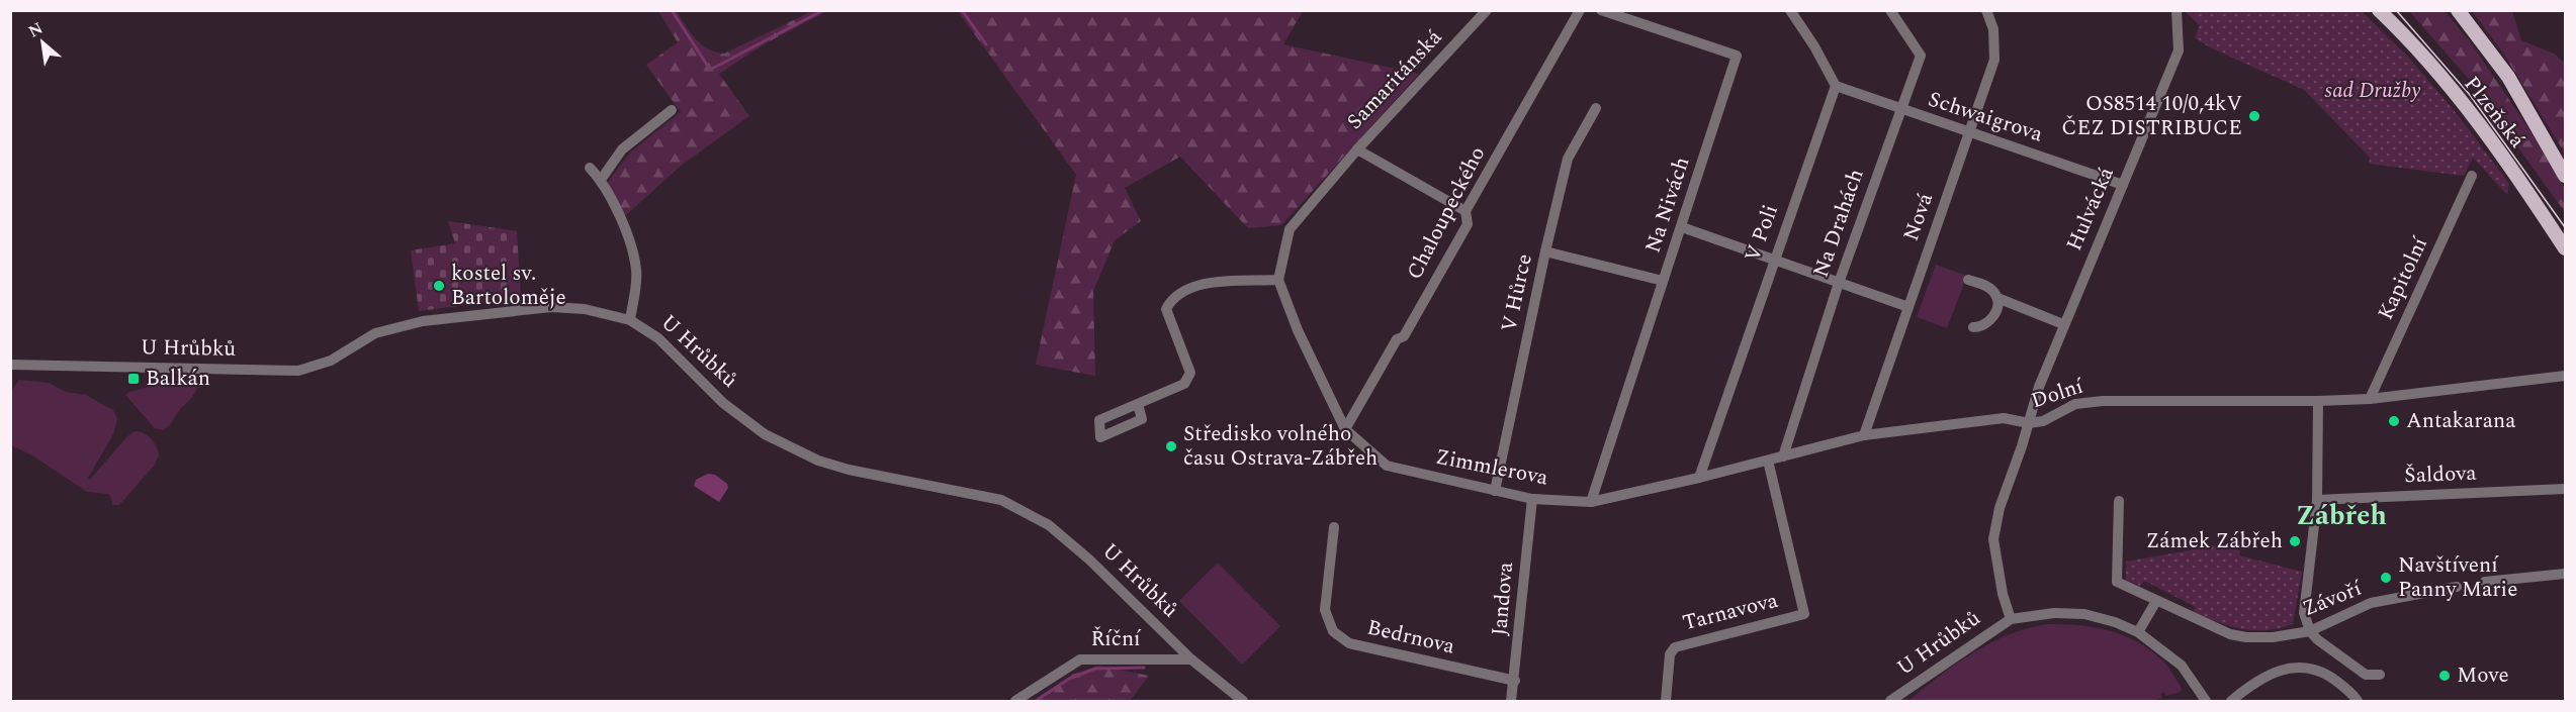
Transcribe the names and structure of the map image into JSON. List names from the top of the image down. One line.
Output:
{"streets":{"main road":["Plzeňská"],"street":["Samaritánská","Schwaigrova","Na Nivách","Hulvácká","Chaloupeckého","Nová","Na Drahách","V Poli","Kapitolní","V Hůrce","U Hrůbků","Dolní","Zimmlerova","Šaldova","Jandova","Závoří","Tarnavova","Bedrnova","Říční"]},"crossings":[["Schwaigrova","Hulvácká"],["Schwaigrova","Nová"],["Schwaigrova","Na Drahách"],["Schwaigrova","V Poli"],["Na Nivách","Zimmlerova"],["Hulvácká","Dolní"],["Hulvácká","Zimmlerova"],["Chaloupeckého","Zimmlerova"],["Nová","Zimmlerova"],["Na Drahách","Zimmlerova"],["V Poli","Zimmlerova"],["Kapitolní","Dolní"],["V Hůrce","Zimmlerova"],["U Hrůbků","Dolní"],["U Hrůbků","Říční"],["Dolní","Zimmlerova"],["Zimmlerova","Jandova"],["Zimmlerova","Tarnavova"],["Jandova","Bedrnova"]],"districts":["Zábřeh"],"parks":["sad Družby"],"places":{"other":["OS8514 10/0,4kV ČEZ DISTRIBUCE","kostel sv. Bartoloměje","Antakarana","Středisko volného času Ostrava-Zábřeh","Zámek Zábřeh","Navštívení Panny Marie","Move"],"transit":["Balkán"]},"north":"top left"}
